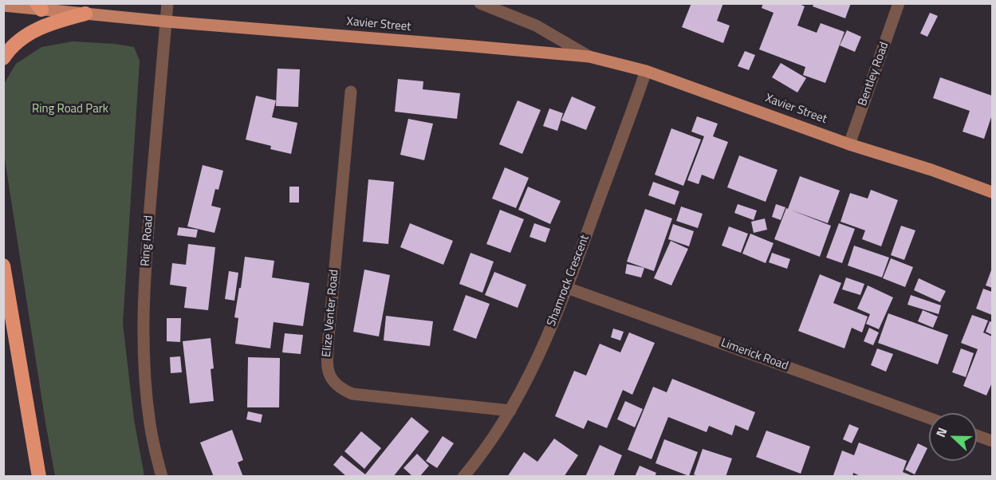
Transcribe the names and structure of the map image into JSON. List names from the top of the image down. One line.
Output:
{"streets":{"main road":["Xavier Street"],"street":["Bentley Road","Ring Road","Shamrock Crescent","Elize Venter Road","Limerick Road"]},"crossings":[["Xavier Street","Bentley Road"],["Xavier Street","Ring Road"],["Xavier Street","Shamrock Crescent"],["Shamrock Crescent","Elize Venter Road"],["Shamrock Crescent","Limerick Road"]],"parks":["Ring Road Park"],"north":"left"}
